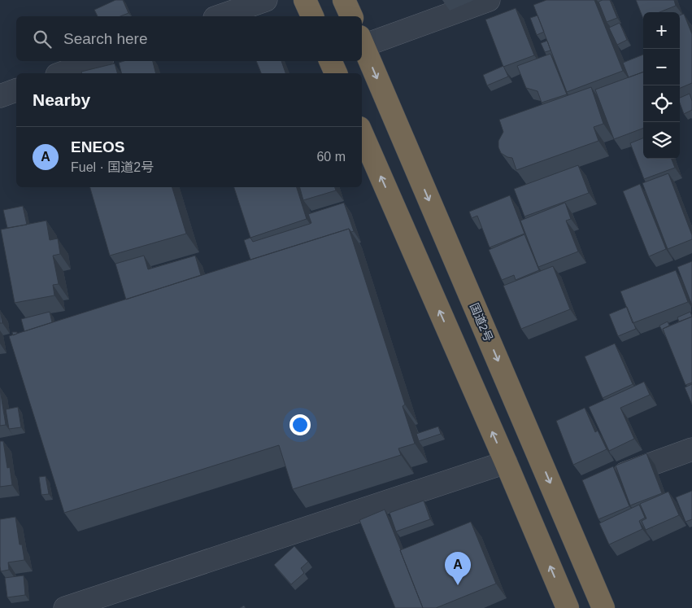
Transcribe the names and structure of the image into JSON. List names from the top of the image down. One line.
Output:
{"streets":{"highway":["国道2号"]},"page":{"map_buttons":["+","−"],"search":"Search here","heading":"Nearby","list":[{"mark":"A","name":"ENEOS","note":"Fuel · 国道2号","value":"60 m"}],"pins":"A"}}
